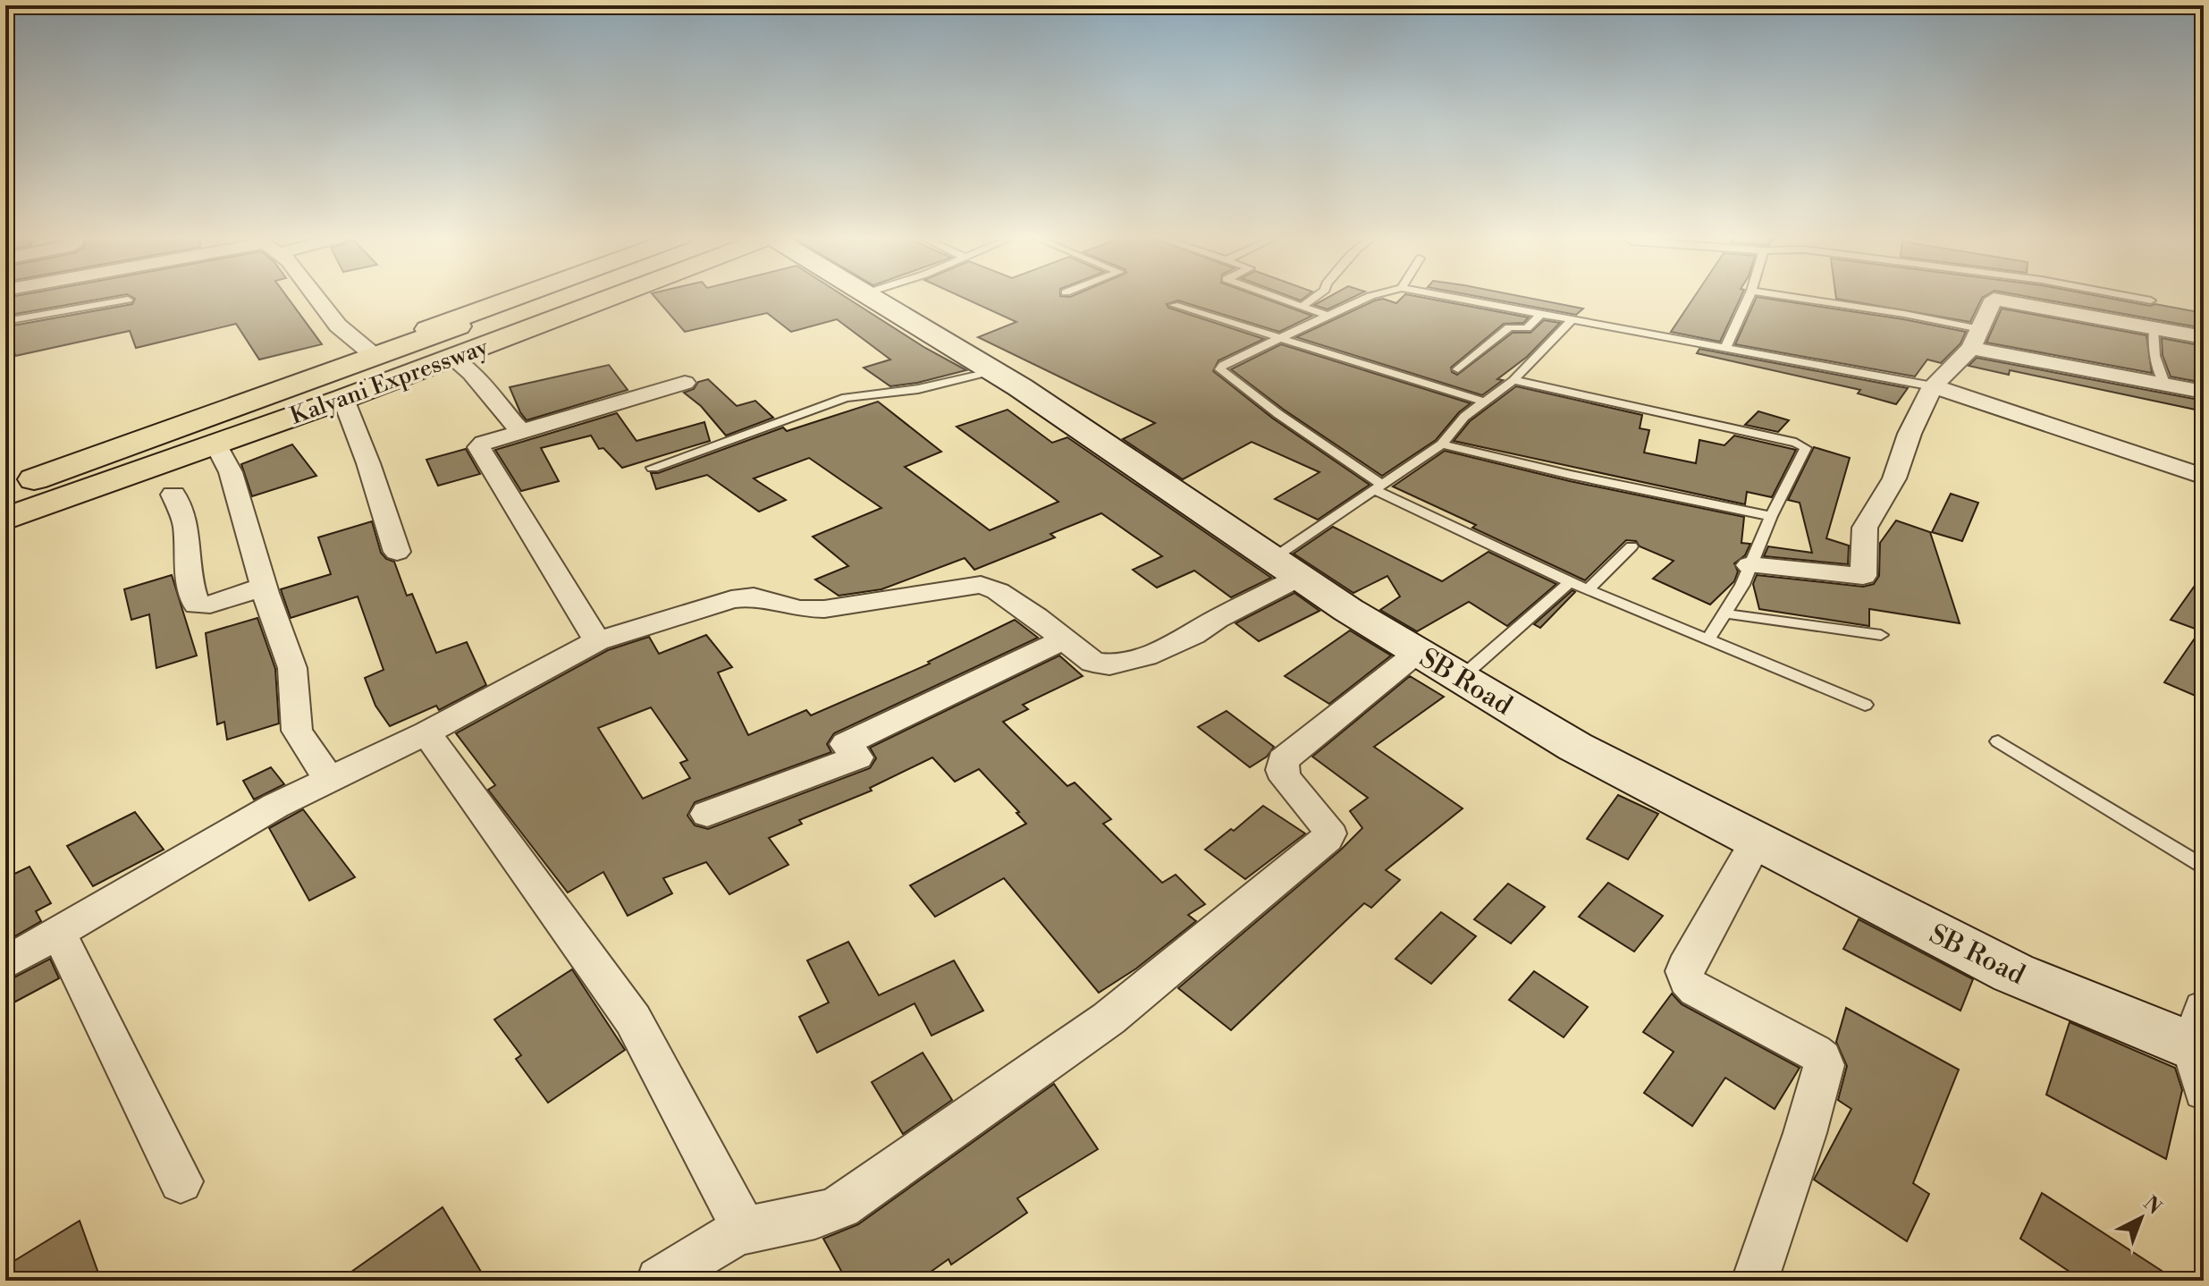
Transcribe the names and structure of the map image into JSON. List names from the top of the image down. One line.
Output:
{"streets":{"highway":["Kalyani Expressway"],"street":["SB Road"]},"north":"top right"}
